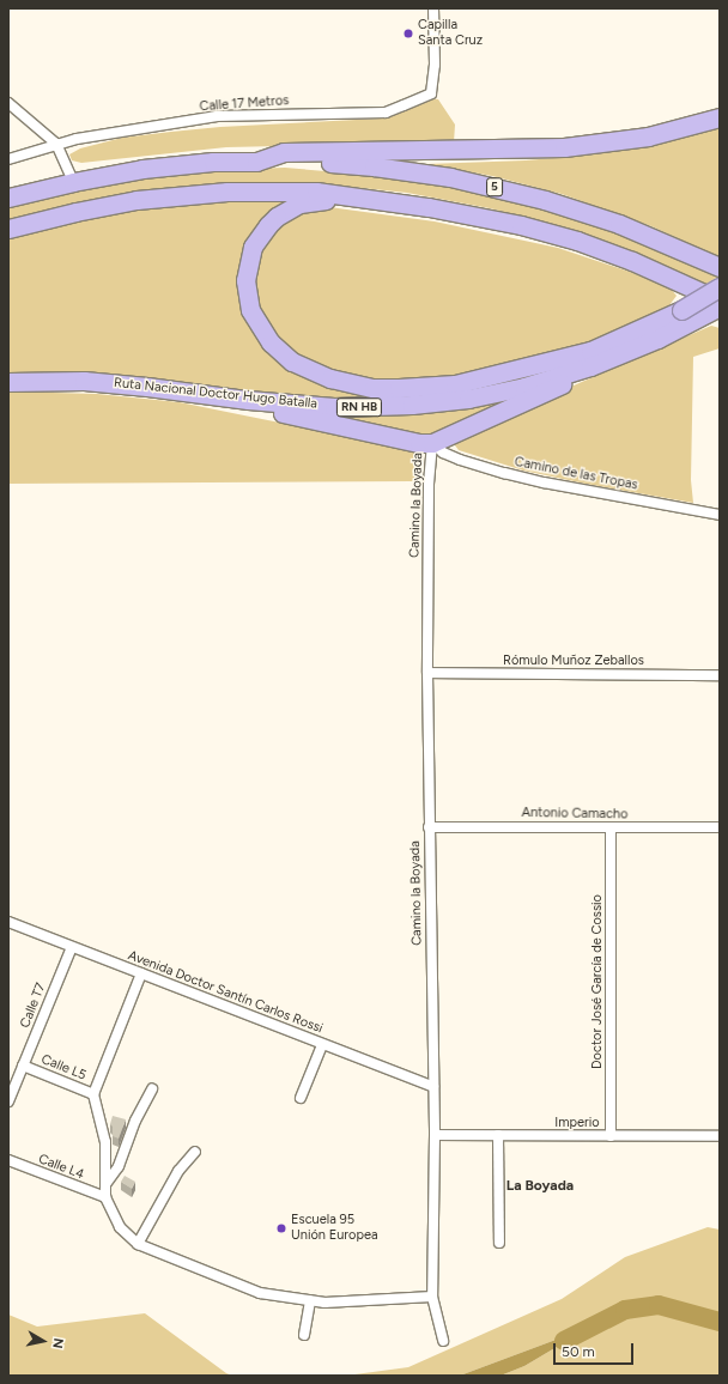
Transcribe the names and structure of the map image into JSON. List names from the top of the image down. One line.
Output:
{"streets":{"highway":["5","Ruta Nacional Doctor Hugo Batalla","RN HB"],"street":["Calle 17 Metros","Camino de las Tropas","Camino la Boyada","Rómulo Muñoz Zeballos","Antonio Camacho","Doctor José García de Cossio","Avenida Doctor Santín Carlos Rossi","Calle T7","Calle L5","Imperio","Calle L4"]},"crossings":[["Camino de las Tropas","Camino la Boyada"],["Camino la Boyada","Rómulo Muñoz Zeballos"],["Camino la Boyada","Antonio Camacho"],["Camino la Boyada","Avenida Doctor Santín Carlos Rossi"],["Camino la Boyada","Imperio"],["Antonio Camacho","Doctor José García de Cossio"],["Doctor José García de Cossio","Imperio"],["Avenida Doctor Santín Carlos Rossi","Calle T7"],["Calle T7","Calle L5"]],"districts":["La Boyada"],"places":["Capilla Santa Cruz","Escuela 95 Unión Europea"],"scale_bar":"50 m","north":"right"}
